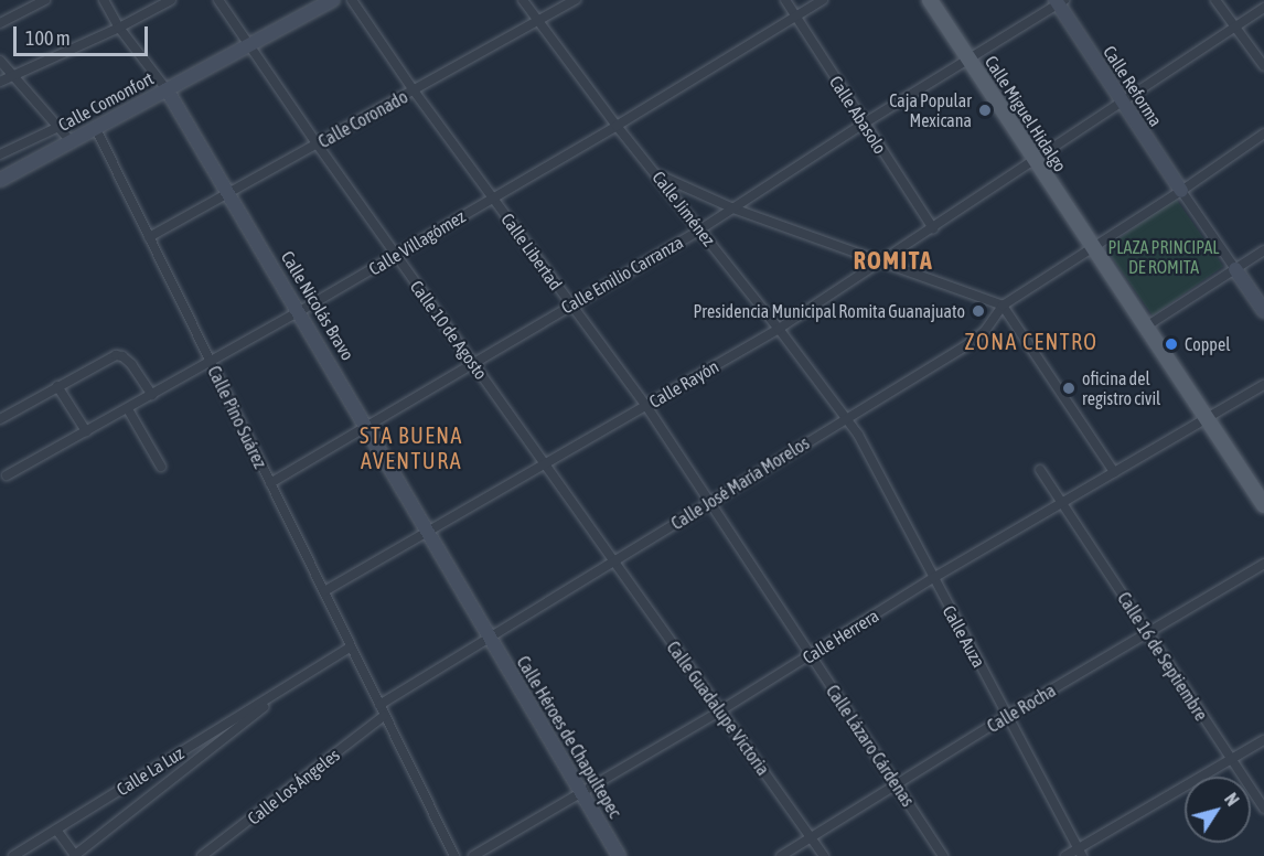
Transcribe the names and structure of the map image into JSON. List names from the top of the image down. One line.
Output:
{"streets":{"main road":["Calle Miguel Hidalgo"],"street":["Calle Reforma","Calle Comonfort","Calle Abasolo","Calle Coronado","Calle Jiménez","Calle Villagómez","Calle Libertad","Calle Emilio Carranza","Calle Nicolás Bravo","Calle 10 de Agosto","Calle Rayón","Calle Pino Suárez","Calle José María Morelos","Calle Herrera","Calle Auza","Calle 16 de Septiembre","Calle Guadalupe Victoria","Calle Rocha","Calle Héroes de Chapultepec","Calle Lázaro Cárdenas","Calle La Luz","Calle Los Ángeles"]},"crossings":[["Calle Reforma","Calle Emilio Carranza"],["Calle Reforma","Calle Rayón"],["Calle Reforma","Calle José María Morelos"],["Calle Comonfort","Calle Nicolás Bravo"],["Calle Comonfort","Calle 10 de Agosto"],["Calle Comonfort","Calle Pino Suárez"],["Calle Miguel Hidalgo","Calle Emilio Carranza"],["Calle Miguel Hidalgo","Calle Rayón"],["Calle Miguel Hidalgo","Calle José María Morelos"],["Calle Miguel Hidalgo","Calle Herrera"],["Calle Abasolo","Calle Villagómez"],["Calle Abasolo","Calle Emilio Carranza"],["Calle Abasolo","Calle Rayón"],["Calle Coronado","Calle Jiménez"],["Calle Coronado","Calle Libertad"],["Calle Coronado","Calle Nicolás Bravo"],["Calle Coronado","Calle 10 de Agosto"],["Calle Coronado","Calle Pino Suárez"],["Calle Jiménez","Calle Villagómez"],["Calle Jiménez","Calle Emilio Carranza"],["Calle Jiménez","Calle Rayón"],["Calle Jiménez","Calle José María Morelos"],["Calle Jiménez","Calle Auza"],["Calle Villagómez","Calle Libertad"],["Calle Villagómez","Calle Nicolás Bravo"],["Calle Villagómez","Calle 10 de Agosto"],["Calle Villagómez","Calle Pino Suárez"],["Calle Libertad","Calle Emilio Carranza"],["Calle Libertad","Calle Rayón"],["Calle Libertad","Calle José María Morelos"],["Calle Libertad","Calle Lázaro Cárdenas"],["Calle Emilio Carranza","Calle Nicolás Bravo"],["Calle Emilio Carranza","Calle 10 de Agosto"],["Calle Emilio Carranza","Calle Pino Suárez"],["Calle Nicolás Bravo","Calle Rayón"],["Calle Nicolás Bravo","Calle José María Morelos"],["Calle Nicolás Bravo","Calle Héroes de Chapultepec"],["Calle 10 de Agosto","Calle Rayón"],["Calle 10 de Agosto","Calle José María Morelos"],["Calle 10 de Agosto","Calle Guadalupe Victoria"],["Calle Rayón","Calle Pino Suárez"],["Calle Pino Suárez","Calle José María Morelos"],["Calle Pino Suárez","Calle La Luz"],["Calle Pino Suárez","Calle Los Ángeles"],["Calle José María Morelos","Calle Auza"],["Calle José María Morelos","Calle Guadalupe Victoria"],["Calle José María Morelos","Calle Héroes de Chapultepec"],["Calle José María Morelos","Calle Lázaro Cárdenas"],["Calle Herrera","Calle Auza"],["Calle Herrera","Calle 16 de Septiembre"],["Calle Herrera","Calle Guadalupe Victoria"],["Calle Herrera","Calle Héroes de Chapultepec"],["Calle Herrera","Calle Lázaro Cárdenas"],["Calle Auza","Calle Rocha"],["Calle 16 de Septiembre","Calle Rocha"],["Calle Guadalupe Victoria","Calle Rocha"],["Calle Rocha","Calle Lázaro Cárdenas"]],"districts":["ROMITA","ZONA CENTRO","STA BUENA AVENTURA"],"parks":["PLAZA PRINCIPAL DE ROMITA"],"places":["Caja Popular Mexicana","Presidencia Municipal Romita Guanajuato","Coppel","oficina del registro civil"],"scale_bar":"100 m","north":"top right"}
